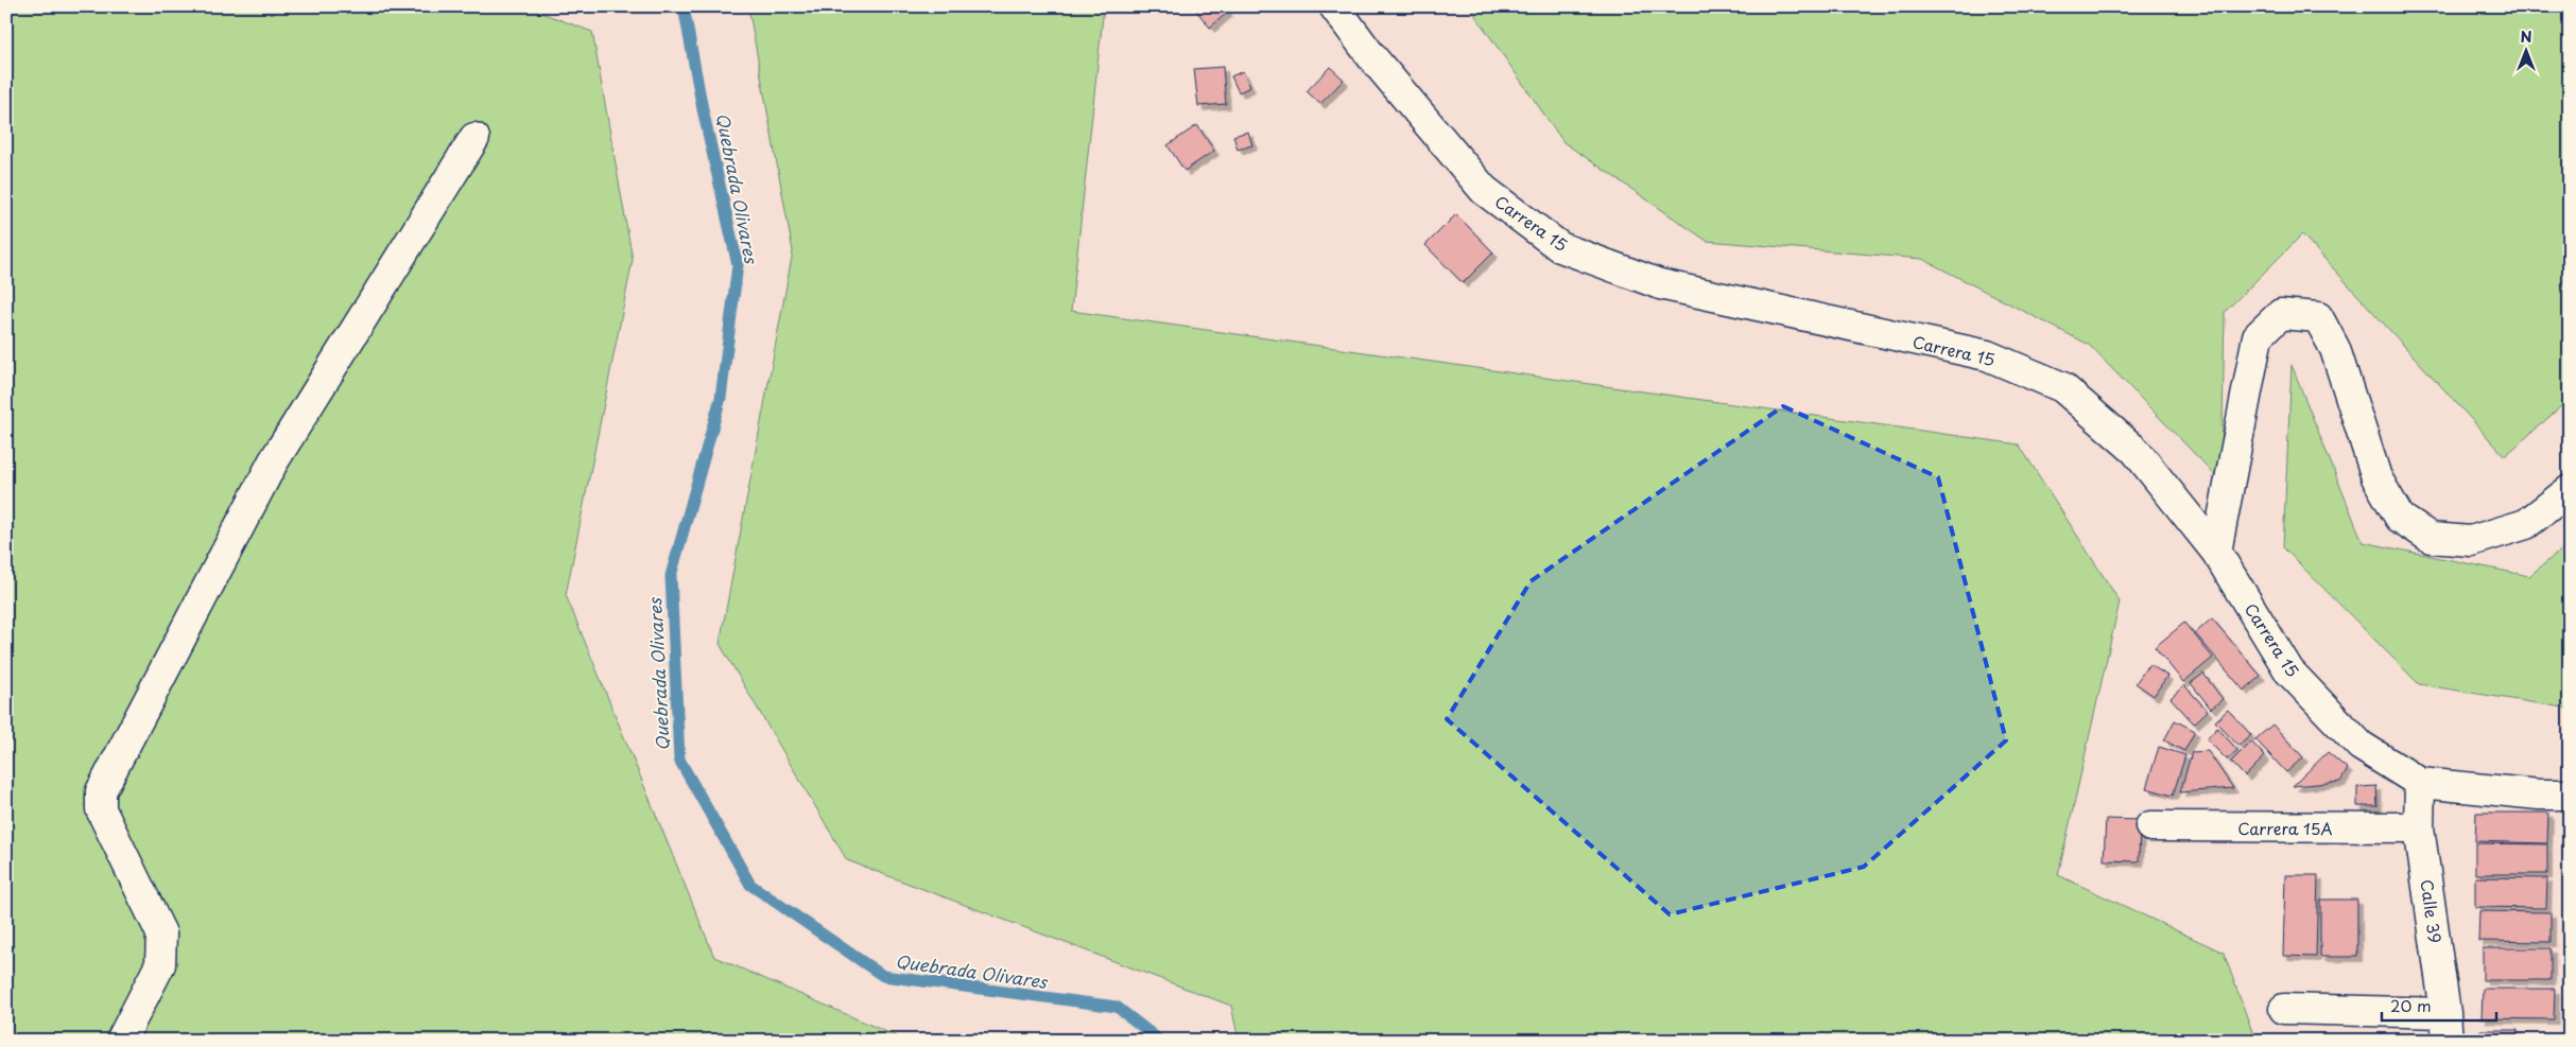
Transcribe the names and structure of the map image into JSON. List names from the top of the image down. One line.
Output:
{"streets":{"street":["Carrera 15","Carrera 15A","Calle 39"]},"crossings":[["Carrera 15","Calle 39"],["Carrera 15A","Calle 39"]],"water":["Quebrada Olivares"],"scale_bar":"20 m","north":"top"}
